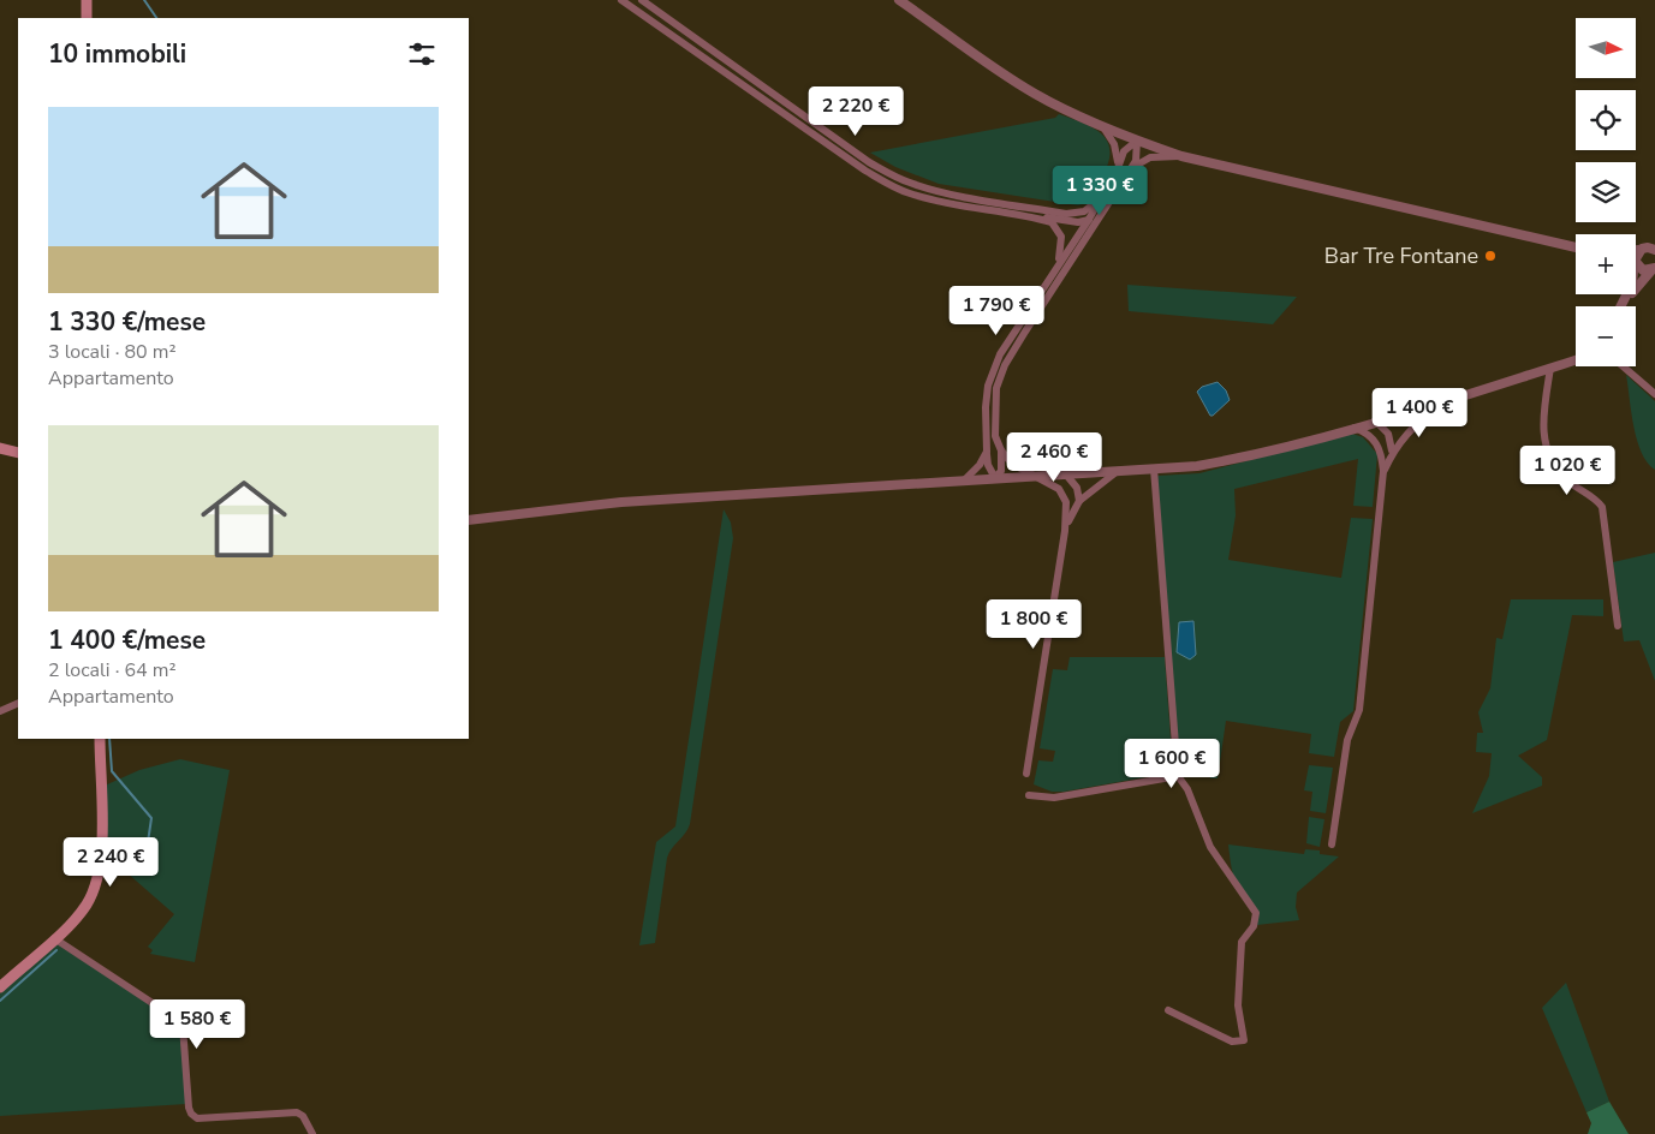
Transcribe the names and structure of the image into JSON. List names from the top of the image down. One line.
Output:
{"places":["Bar Tre Fontane"],"north":"right","page":{"map_buttons":["+","−"],"heading":"10 immobili","price":["2 220 €","1 330 €","1 790 €","1 400 €","2 460 €","1 020 €","1 800 €","1 600 €","2 240 €","1 580 €"],"list":[{"name":"1 330 €/mese","note":"3 locali · 80 m² · Appartamento"},{"name":"1 400 €/mese","note":"2 locali · 64 m² · Appartamento"}]}}
